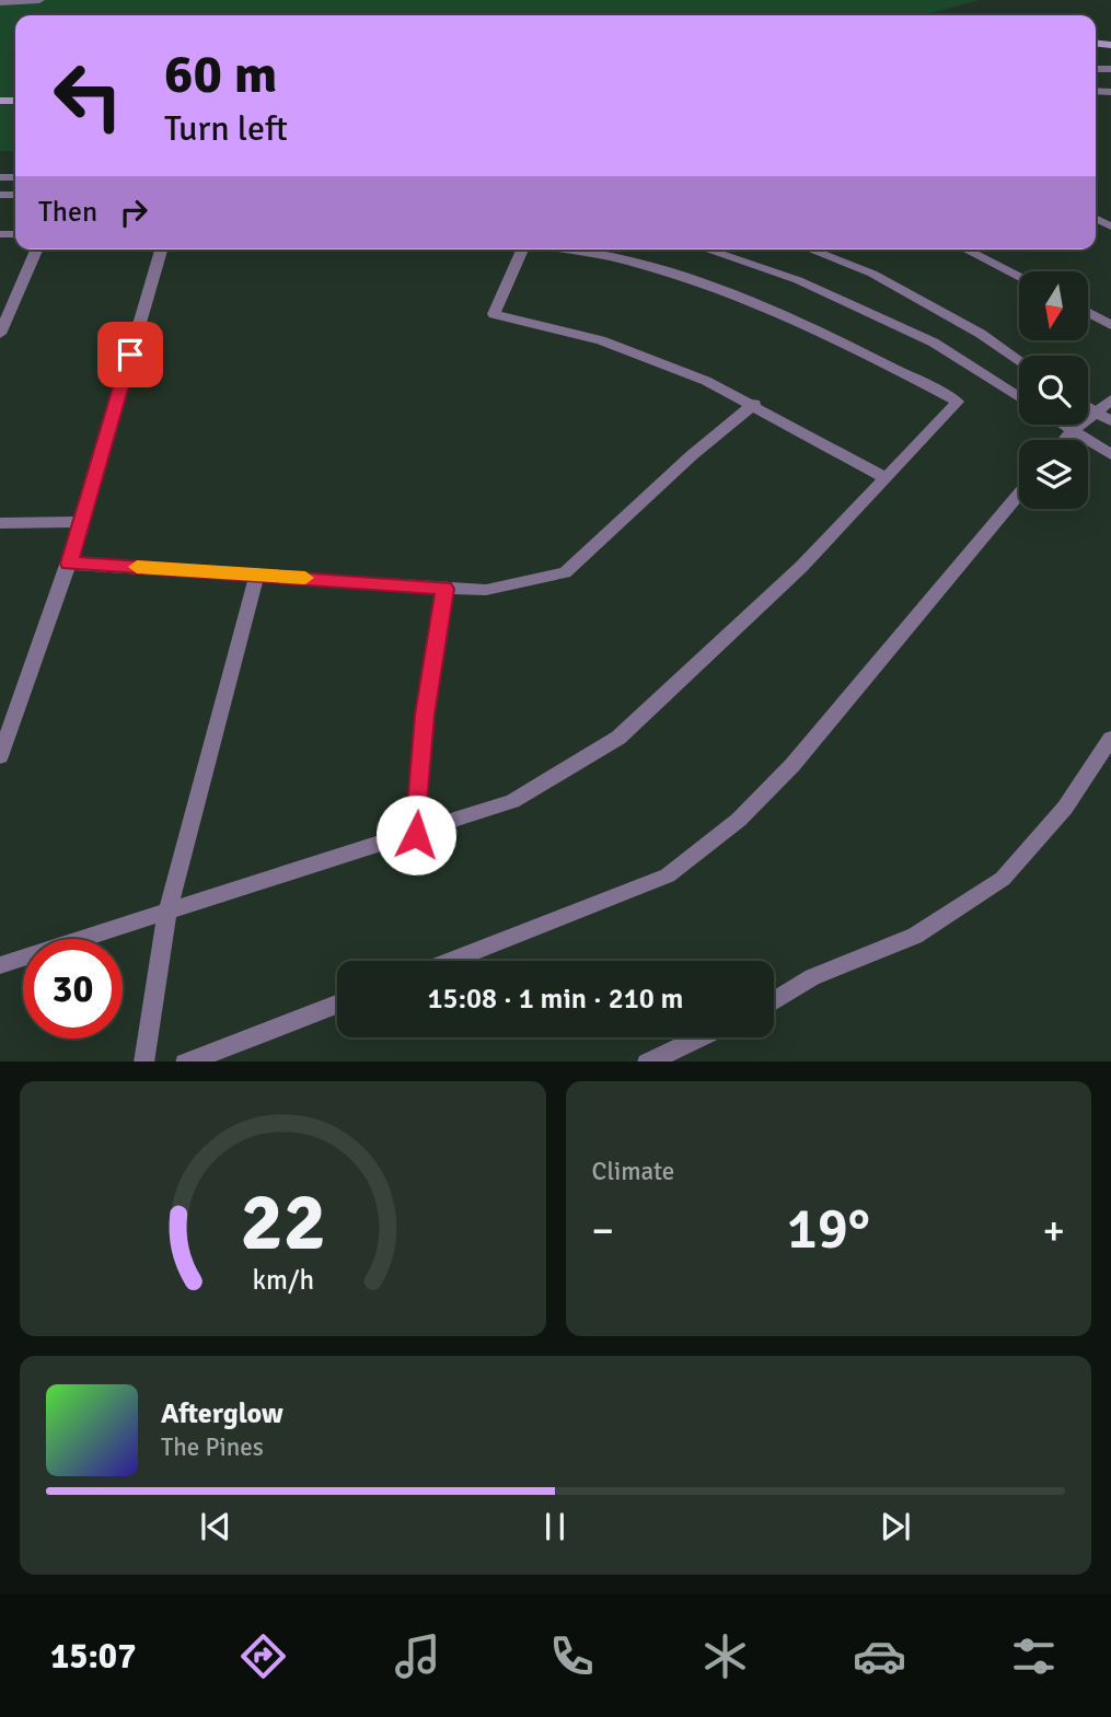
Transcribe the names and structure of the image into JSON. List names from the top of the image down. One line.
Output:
{"north":"bottom","page":{"turn":["60 m","Turn left"],"then":"Then","limit":"30","trip":"15:08 · 1 min · 210 m","tile":"Climate","heat":["−","19°","+"],"song":["Afterglow","The Pines"],"tabs":"15:07","gauge":["22","km/h"]}}
